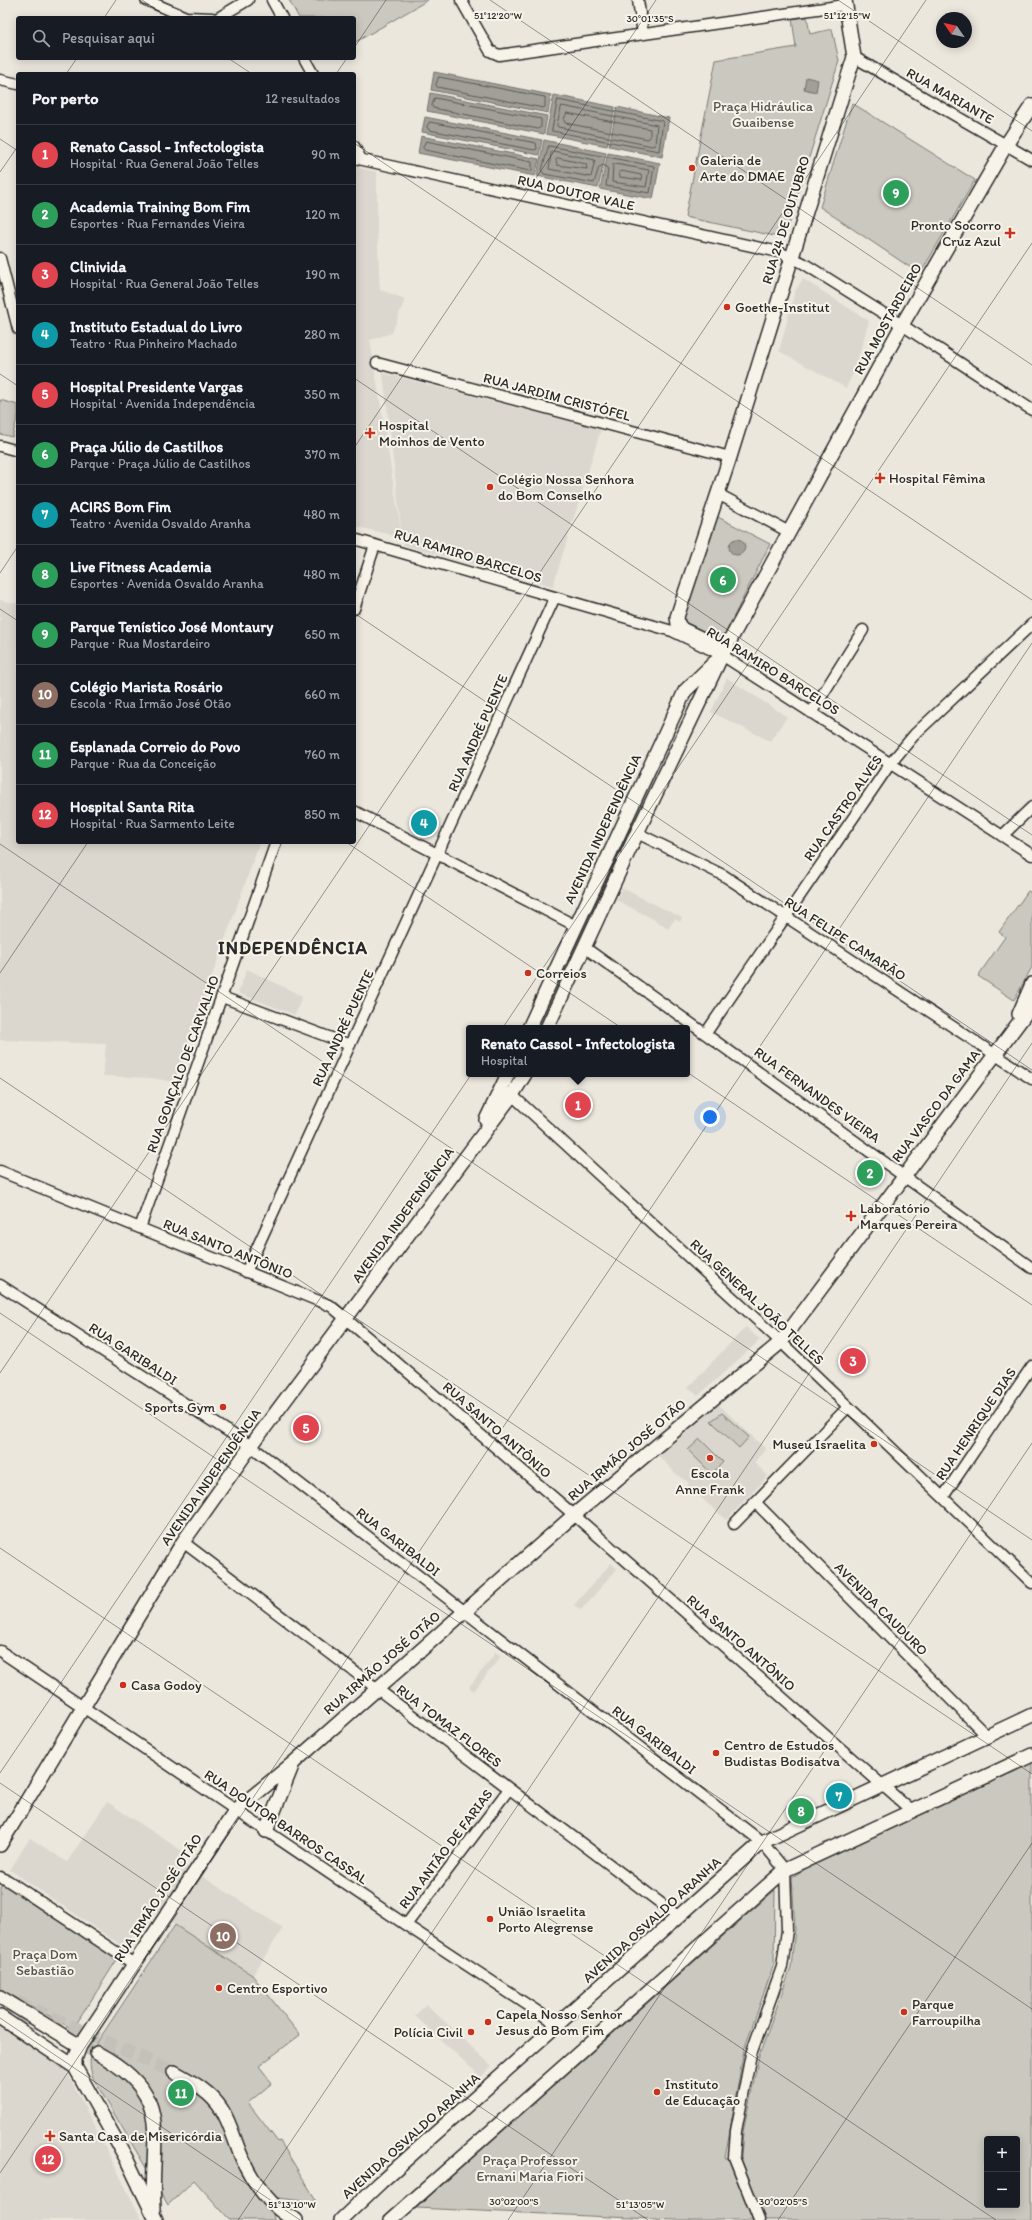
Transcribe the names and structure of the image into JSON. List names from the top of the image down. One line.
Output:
{"streets":{"main road":["RUA 24 DE OUTUBRO","RUA MOSTARDEIRO","RUA RAMIRO BARCELOS","AVENIDA INDEPENDÊNCIA","RUA VASCO DA GAMA","RUA IRMÃO JOSÉ OTÃO","AVENIDA OSVALDO ARANHA"],"street":["RUA MARIANTE","RUA DOUTOR VALE","RUA JARDIM CRISTÓFEL","RUA ANDRÉ PUENTE","RUA CASTRO ALVES","RUA FELIPE CAMARÃO","RUA GONÇALO DE CARVALHO","RUA FERNANDES VIEIRA","RUA SANTO ANTÔNIO","RUA GENERAL JOÃO TELLES","RUA GARIBALDI","RUA HENRIQUE DIAS","AVENIDA CAUDURO","RUA TOMAZ FLORES","RUA DOUTOR BARROS CASSAL","RUA ANTÃO DE FARIAS"]},"crossings":[["RUA MARIANTE","RUA 24 DE OUTUBRO"],["RUA MARIANTE","RUA MOSTARDEIRO"],["RUA DOUTOR VALE","RUA 24 DE OUTUBRO"],["RUA DOUTOR VALE","RUA MOSTARDEIRO"],["RUA 24 DE OUTUBRO","RUA JARDIM CRISTÓFEL"],["RUA 24 DE OUTUBRO","RUA RAMIRO BARCELOS"],["RUA MOSTARDEIRO","AVENIDA INDEPENDÊNCIA"],["RUA RAMIRO BARCELOS","RUA ANDRÉ PUENTE"],["RUA RAMIRO BARCELOS","RUA CASTRO ALVES"],["RUA RAMIRO BARCELOS","AVENIDA INDEPENDÊNCIA"],["RUA ANDRÉ PUENTE","RUA SANTO ANTÔNIO"],["RUA CASTRO ALVES","RUA FELIPE CAMARÃO"],["RUA CASTRO ALVES","RUA FERNANDES VIEIRA"],["AVENIDA INDEPENDÊNCIA","RUA FELIPE CAMARÃO"],["AVENIDA INDEPENDÊNCIA","RUA FERNANDES VIEIRA"],["AVENIDA INDEPENDÊNCIA","RUA SANTO ANTÔNIO"],["AVENIDA INDEPENDÊNCIA","RUA GENERAL JOÃO TELLES"],["AVENIDA INDEPENDÊNCIA","RUA GARIBALDI"],["AVENIDA INDEPENDÊNCIA","RUA TOMAZ FLORES"],["AVENIDA INDEPENDÊNCIA","RUA DOUTOR BARROS CASSAL"],["RUA FELIPE CAMARÃO","RUA VASCO DA GAMA"],["RUA GONÇALO DE CARVALHO","RUA SANTO ANTÔNIO"],["RUA FERNANDES VIEIRA","RUA VASCO DA GAMA"],["RUA VASCO DA GAMA","RUA GENERAL JOÃO TELLES"],["RUA VASCO DA GAMA","RUA IRMÃO JOSÉ OTÃO"],["RUA SANTO ANTÔNIO","RUA IRMÃO JOSÉ OTÃO"],["RUA SANTO ANTÔNIO","AVENIDA OSVALDO ARANHA"],["RUA GENERAL JOÃO TELLES","RUA HENRIQUE DIAS"],["RUA GENERAL JOÃO TELLES","RUA IRMÃO JOSÉ OTÃO"],["RUA GARIBALDI","RUA IRMÃO JOSÉ OTÃO"],["RUA GARIBALDI","AVENIDA OSVALDO ARANHA"],["RUA IRMÃO JOSÉ OTÃO","RUA TOMAZ FLORES"],["RUA IRMÃO JOSÉ OTÃO","RUA DOUTOR BARROS CASSAL"],["AVENIDA CAUDURO","AVENIDA OSVALDO ARANHA"],["RUA TOMAZ FLORES","RUA ANTÃO DE FARIAS"],["RUA TOMAZ FLORES","AVENIDA OSVALDO ARANHA"],["RUA DOUTOR BARROS CASSAL","RUA ANTÃO DE FARIAS"],["RUA DOUTOR BARROS CASSAL","AVENIDA OSVALDO ARANHA"]],"districts":["INDEPENDÊNCIA"],"parks":["Praça Hidráulica Guaibense","Praça Dom Sebastião","Praça Professor Ernani Maria Fiori"],"places":{"other":["Galeria de Arte do DMAE","Goethe-Institut","Colégio Nossa Senhora do Bom Conselho","Correios","Sports Gym","Museu Israelita","Escola Anne Frank","Casa Godoy","Centro de Estudos Budistas Bodisatva","União Israelita Porto Alegrense","Centro Esportivo","Parque Farroupilha","Capela Nosso Senhor Jesus do Bom Fim","Polícia Civil","Instituto de Educação"],"health":["Pronto Socorro Cruz Azul","Hospital Moinhos de Vento","Hospital Fêmina","Laboratório Marques Pereira","Santa Casa de Misericórdia"]},"north":"top left","page":{"search":"Pesquisar aqui","heading":["Por perto","12 resultados"],"list":[{"mark":"1","name":"Renato Cassol - Infectologista","note":"Hospital · Rua General João Telles","value":"90 m"},{"mark":"2","name":"Academia Training Bom Fim","note":"Esportes · Rua Fernandes Vieira","value":"120 m"},{"mark":"3","name":"Clinivida","note":"Hospital · Rua General João Telles","value":"190 m"},{"mark":"4","name":"Instituto Estadual do Livro","note":"Teatro · Rua Pinheiro Machado","value":"280 m"},{"mark":"5","name":"Hospital Presidente Vargas","note":"Hospital · Avenida Independência","value":"350 m"},{"mark":"6","name":"Praça Júlio de Castilhos","note":"Parque · Praça Júlio de Castilhos","value":"370 m"},{"mark":"7","name":"ACIRS Bom Fim","note":"Teatro · Avenida Osvaldo Aranha","value":"480 m"},{"mark":"8","name":"Live Fitness Academia","note":"Esportes · Avenida Osvaldo Aranha","value":"480 m"},{"mark":"9","name":"Parque Tenístico José Montaury","note":"Parque · Rua Mostardeiro","value":"650 m"},{"mark":"10","name":"Colégio Marista Rosário","note":"Escola · Rua Irmão José Otão","value":"660 m"},{"mark":"11","name":"Esplanada Correio do Povo","note":"Parque · Rua da Conceição","value":"760 m"},{"mark":"12","name":"Hospital Santa Rita","note":"Hospital · Rua Sarmento Leite","value":"850 m"}],"pins":["9","6","4","1","2","3","5","7","8","10","11","12"],"popup":["Renato Cassol - Infectologista","Hospital"],"map_buttons":["+","−"]},"coordinates":["51°12'20\"W","51°12'15\"W","30°01'35\"S","30°02'00\"S","30°02'05\"S","51°13'10\"W","51°13'05\"W"]}
